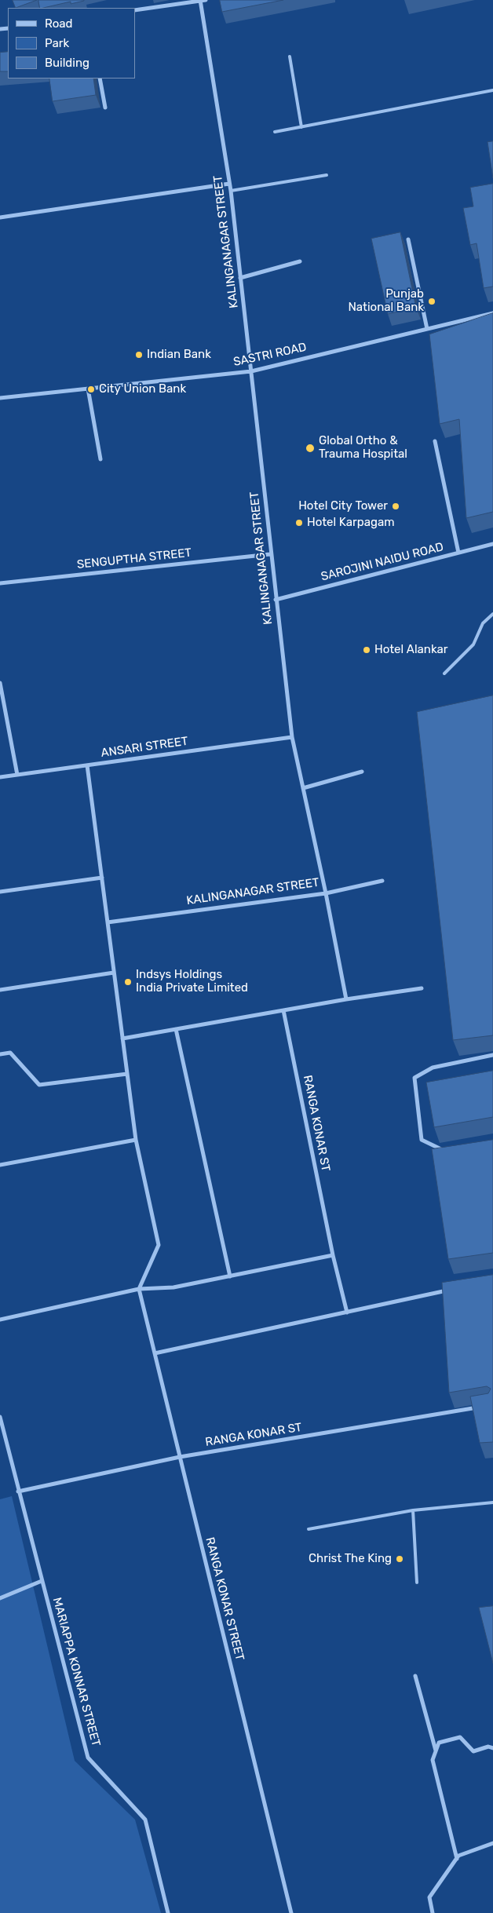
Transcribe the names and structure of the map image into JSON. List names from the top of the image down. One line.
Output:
{"streets":{"street":["KALINGANAGAR STREET","SASTRI ROAD","SENGUPTHA STREET","SAROJINI NAIDU ROAD","ANSARI STREET","RANGA KONAR ST","RANGA KONAR STREET","MARIAPPA KONNAR STREET"]},"crossings":[["KALINGANAGAR STREET","SASTRI ROAD"],["KALINGANAGAR STREET","SENGUPTHA STREET"],["KALINGANAGAR STREET","SAROJINI NAIDU ROAD"],["KALINGANAGAR STREET","ANSARI STREET"],["RANGA KONAR ST","RANGA KONAR STREET"],["RANGA KONAR ST","MARIAPPA KONNAR STREET"]],"places":["Punjab National Bank","Indian Bank","City Union Bank","Global Ortho & Trauma Hospital","Hotel City Tower","Hotel Karpagam","Hotel Alankar","Indsys Holdings India Private Limited","Christ The King"],"legend":["Road","Park","Building"]}
